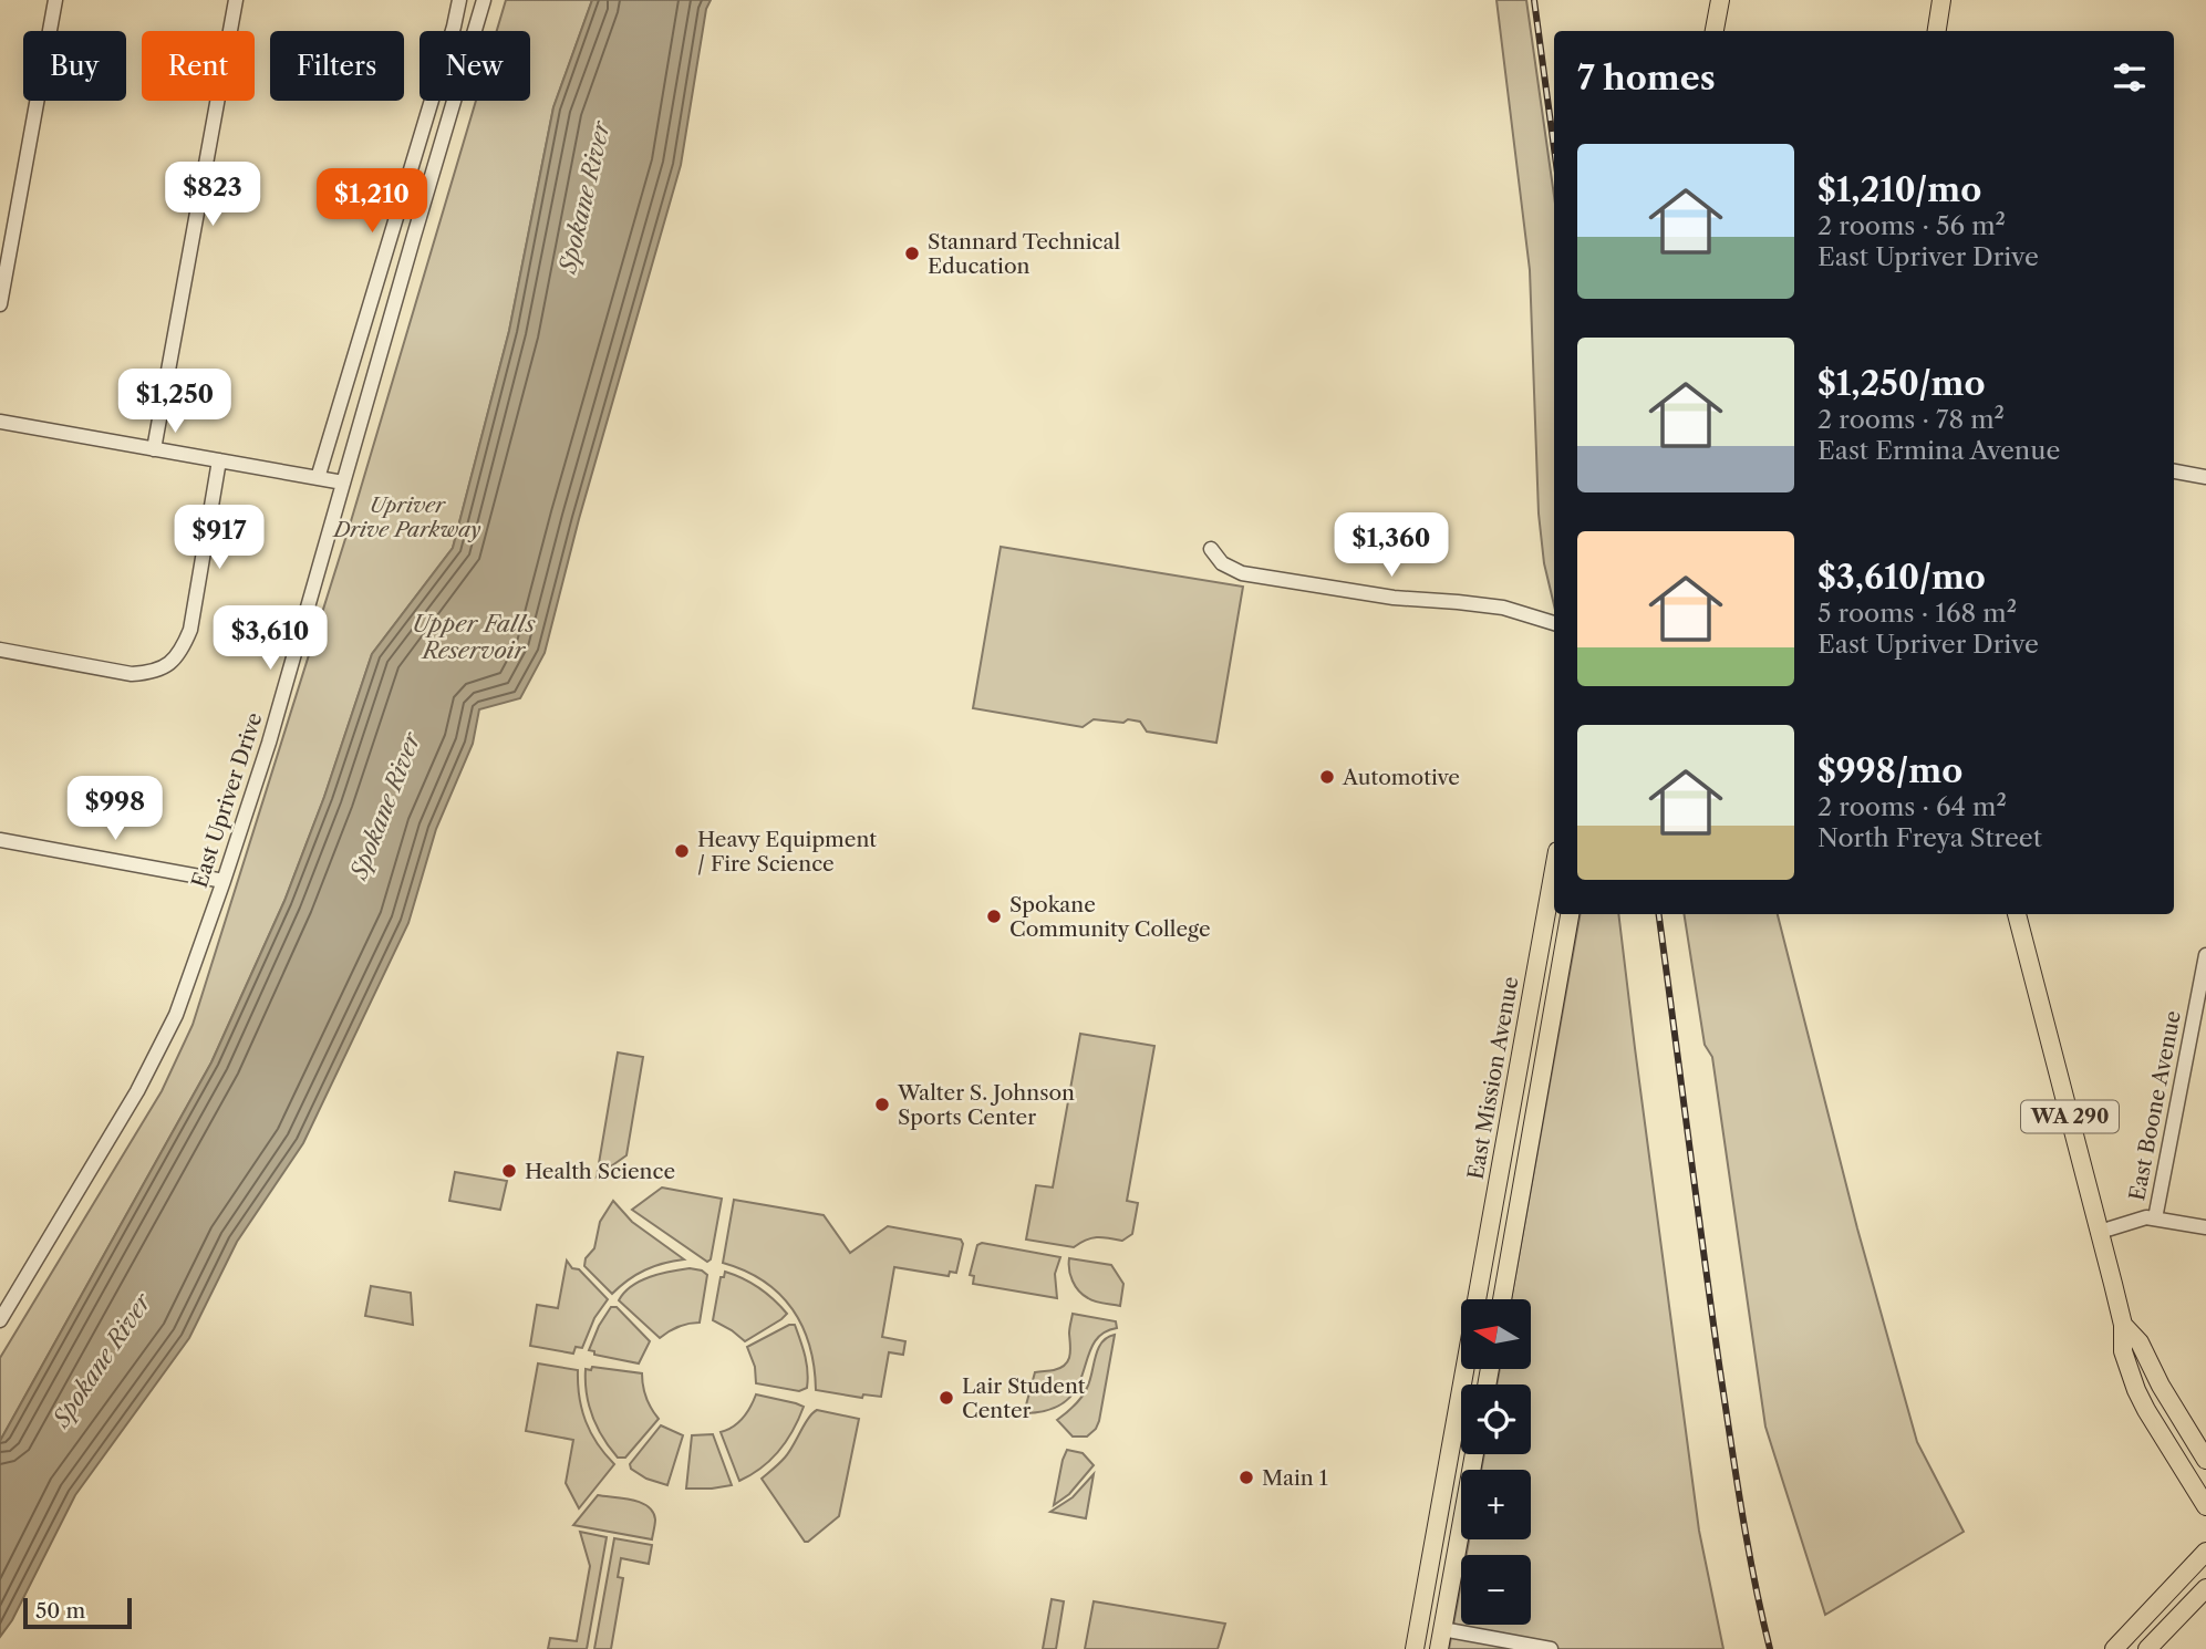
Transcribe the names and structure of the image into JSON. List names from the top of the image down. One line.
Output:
{"streets":{"main road":["East Mission Avenue","WA 290"],"street":["East Upriver Drive","East Boone Avenue"]},"water":["Spokane River","Upper Falls Reservoir"],"parks":["Upriver Drive Parkway"],"places":["Stannard Technical Education","Automotive","Heavy Equipment / Fire Science","Spokane Community College","Walter S. Johnson Sports Center","Health Science","Lair Student Center","Main 1"],"scale_bar":"50 m","north":"left","page":{"chip":["Buy","Rent","Filters","New"],"heading":"7 homes","list":[{"name":"$1,210/mo","note":"2 rooms · 56 m² · East Upriver Drive"},{"name":"$1,250/mo","note":"2 rooms · 78 m² · East Ermina Avenue"},{"name":"$3,610/mo","note":"5 rooms · 168 m² · East Upriver Drive"},{"name":"$998/mo","note":"2 rooms · 64 m² · North Freya Street"}],"price":["$823","$1,210","$1,250","$917","$1,360","$3,610","$998"],"map_buttons":["+","−"],"scale":"50 m"}}
